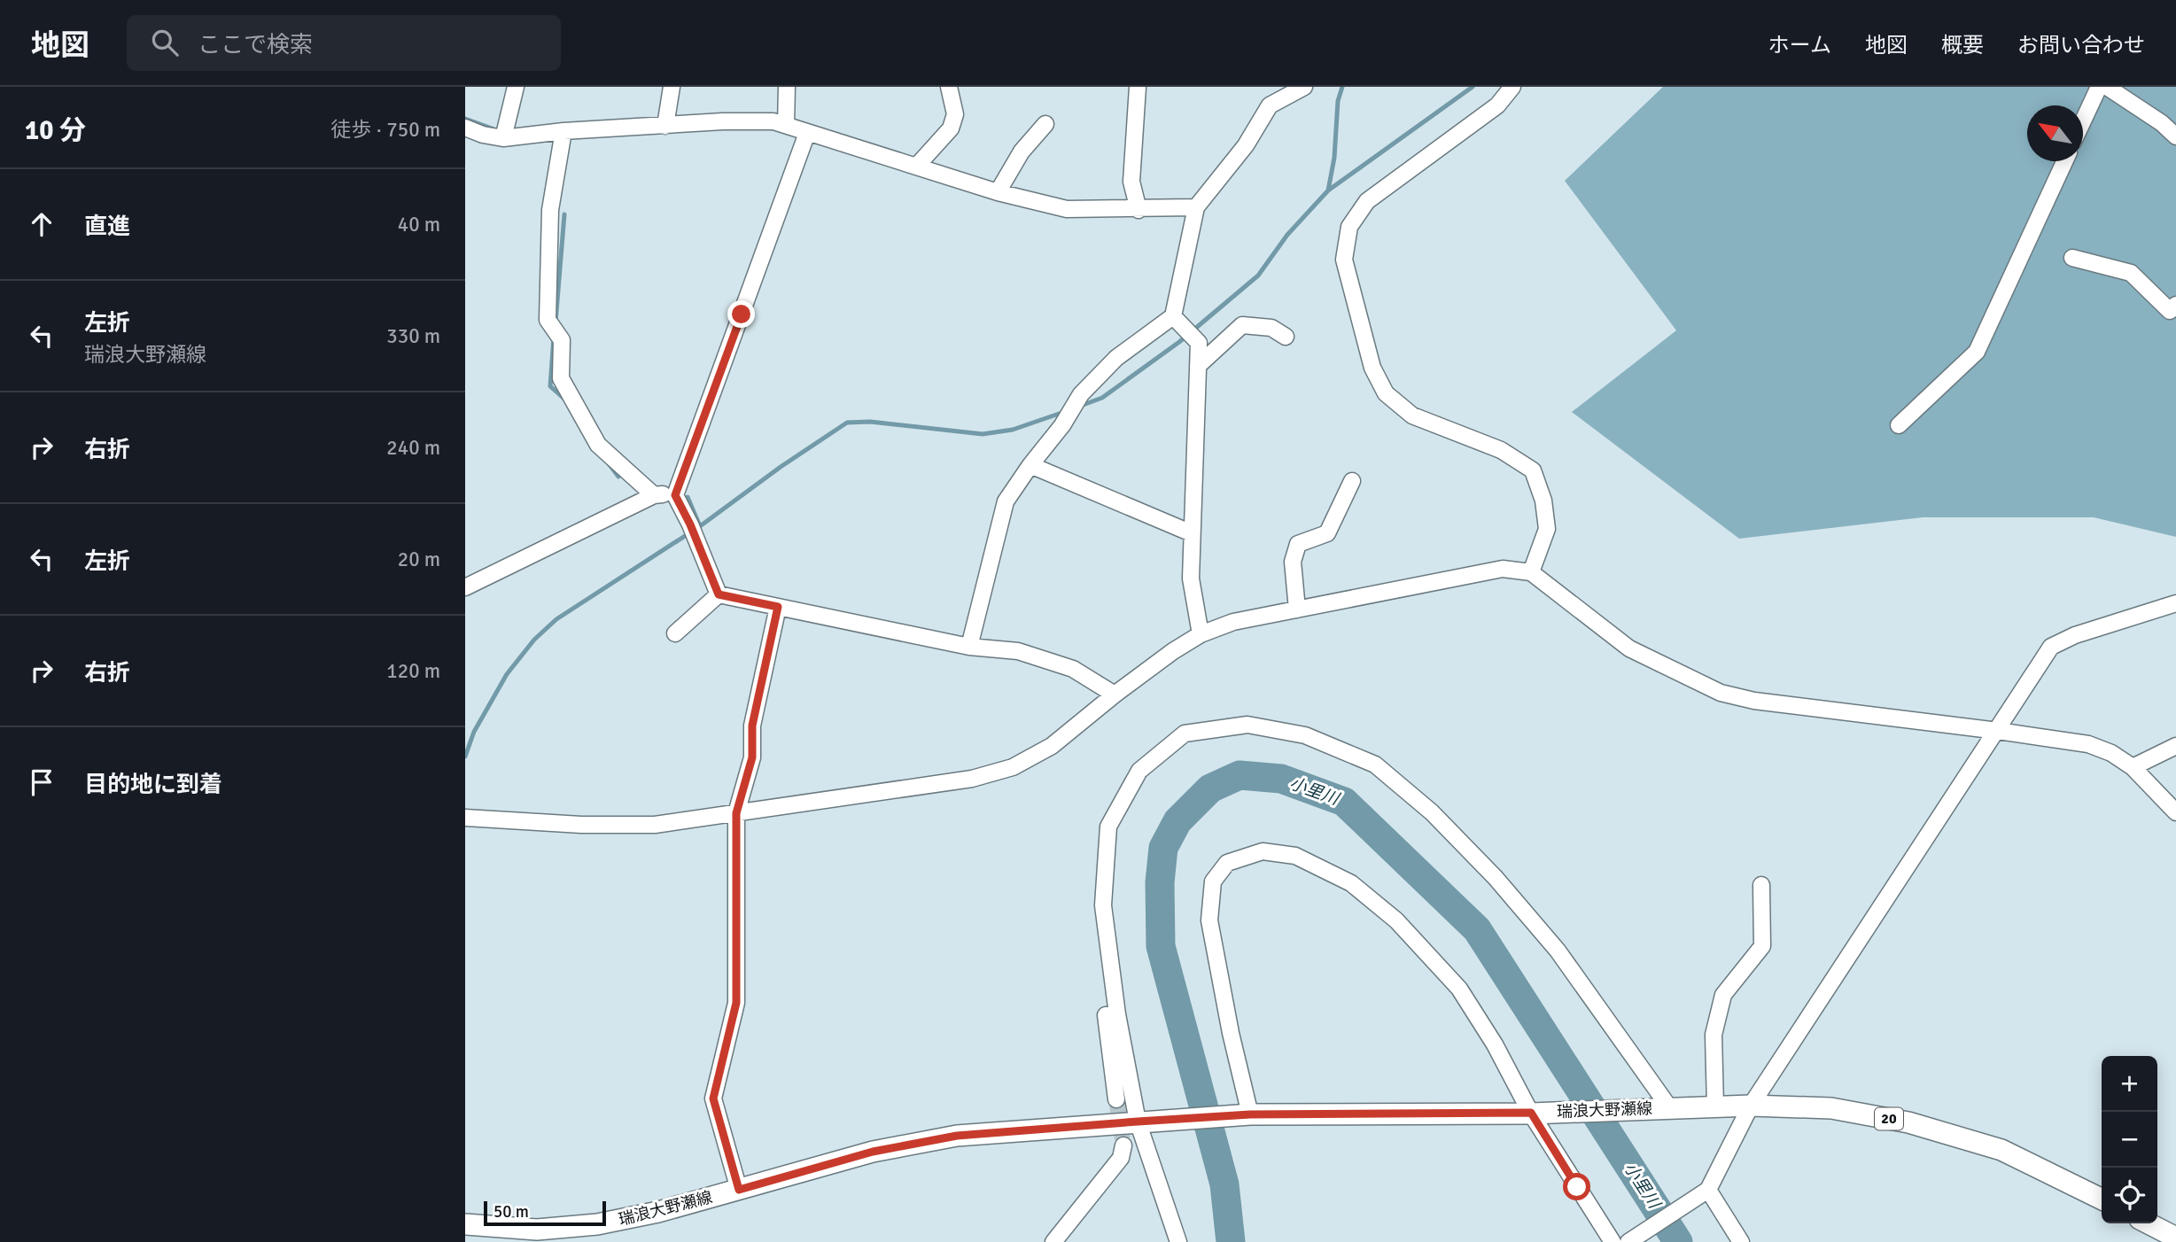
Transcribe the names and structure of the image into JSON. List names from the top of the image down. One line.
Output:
{"streets":{"main road":["瑞浪大野瀬線","20"]},"water":["小里川"],"scale_bar":"50 m","north":"top left","page":{"header":"地図","search":"ここで検索","nav":["ホーム","地図","概要","お問い合わせ"],"heading":["10 分","徒歩 · 750 m"],"list":[["直進","40 m"],["左折","瑞浪大野瀬線","330 m"],["右折","240 m"],["左折","20 m"],["右折","120 m"],"目的地に到着"],"map_buttons":["+","−"],"scale":"50 m"}}
